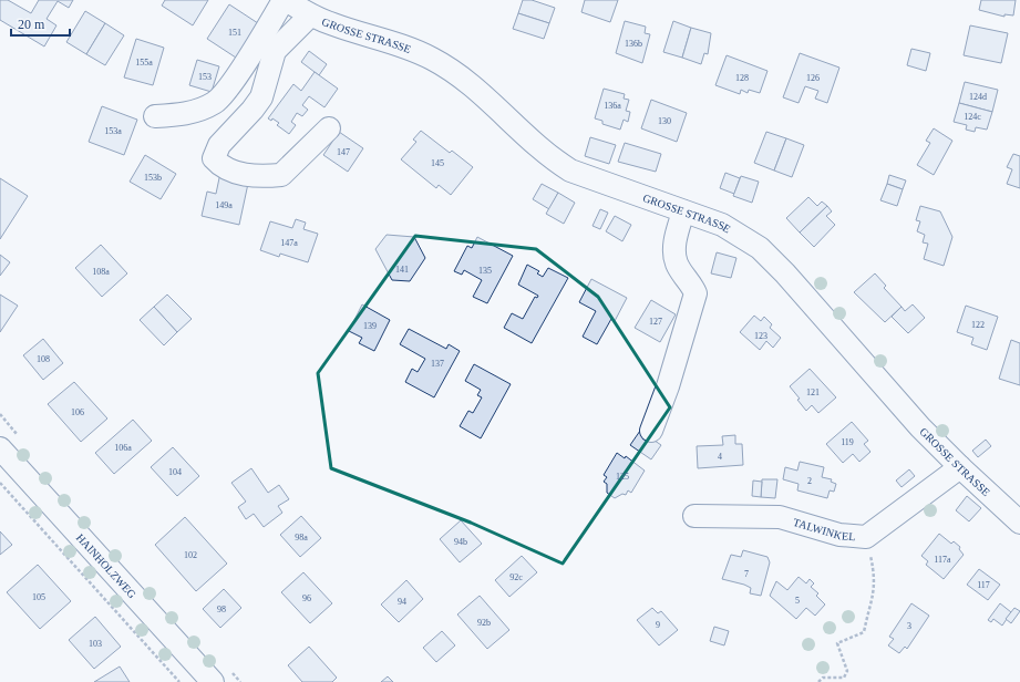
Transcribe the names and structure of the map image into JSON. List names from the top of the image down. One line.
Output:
{"streets":{"street":["GROSSE STRASSE","TALWINKEL","HAINHOLZWEG"]},"crossings":[["GROSSE STRASSE","TALWINKEL"]],"house_numbers":["151","136b","155a","153","128","126","124d","136a","124c","130","153a","147","145","153b","149a","147a","141","135","108a","127","122","139","123","108","137","121","106","119","106a","4","104","125","2","98a","94b","102","117a","7","92c","117","105","96","5","94","98","92b","9","3","103"],"scale_bar":"20 m"}
